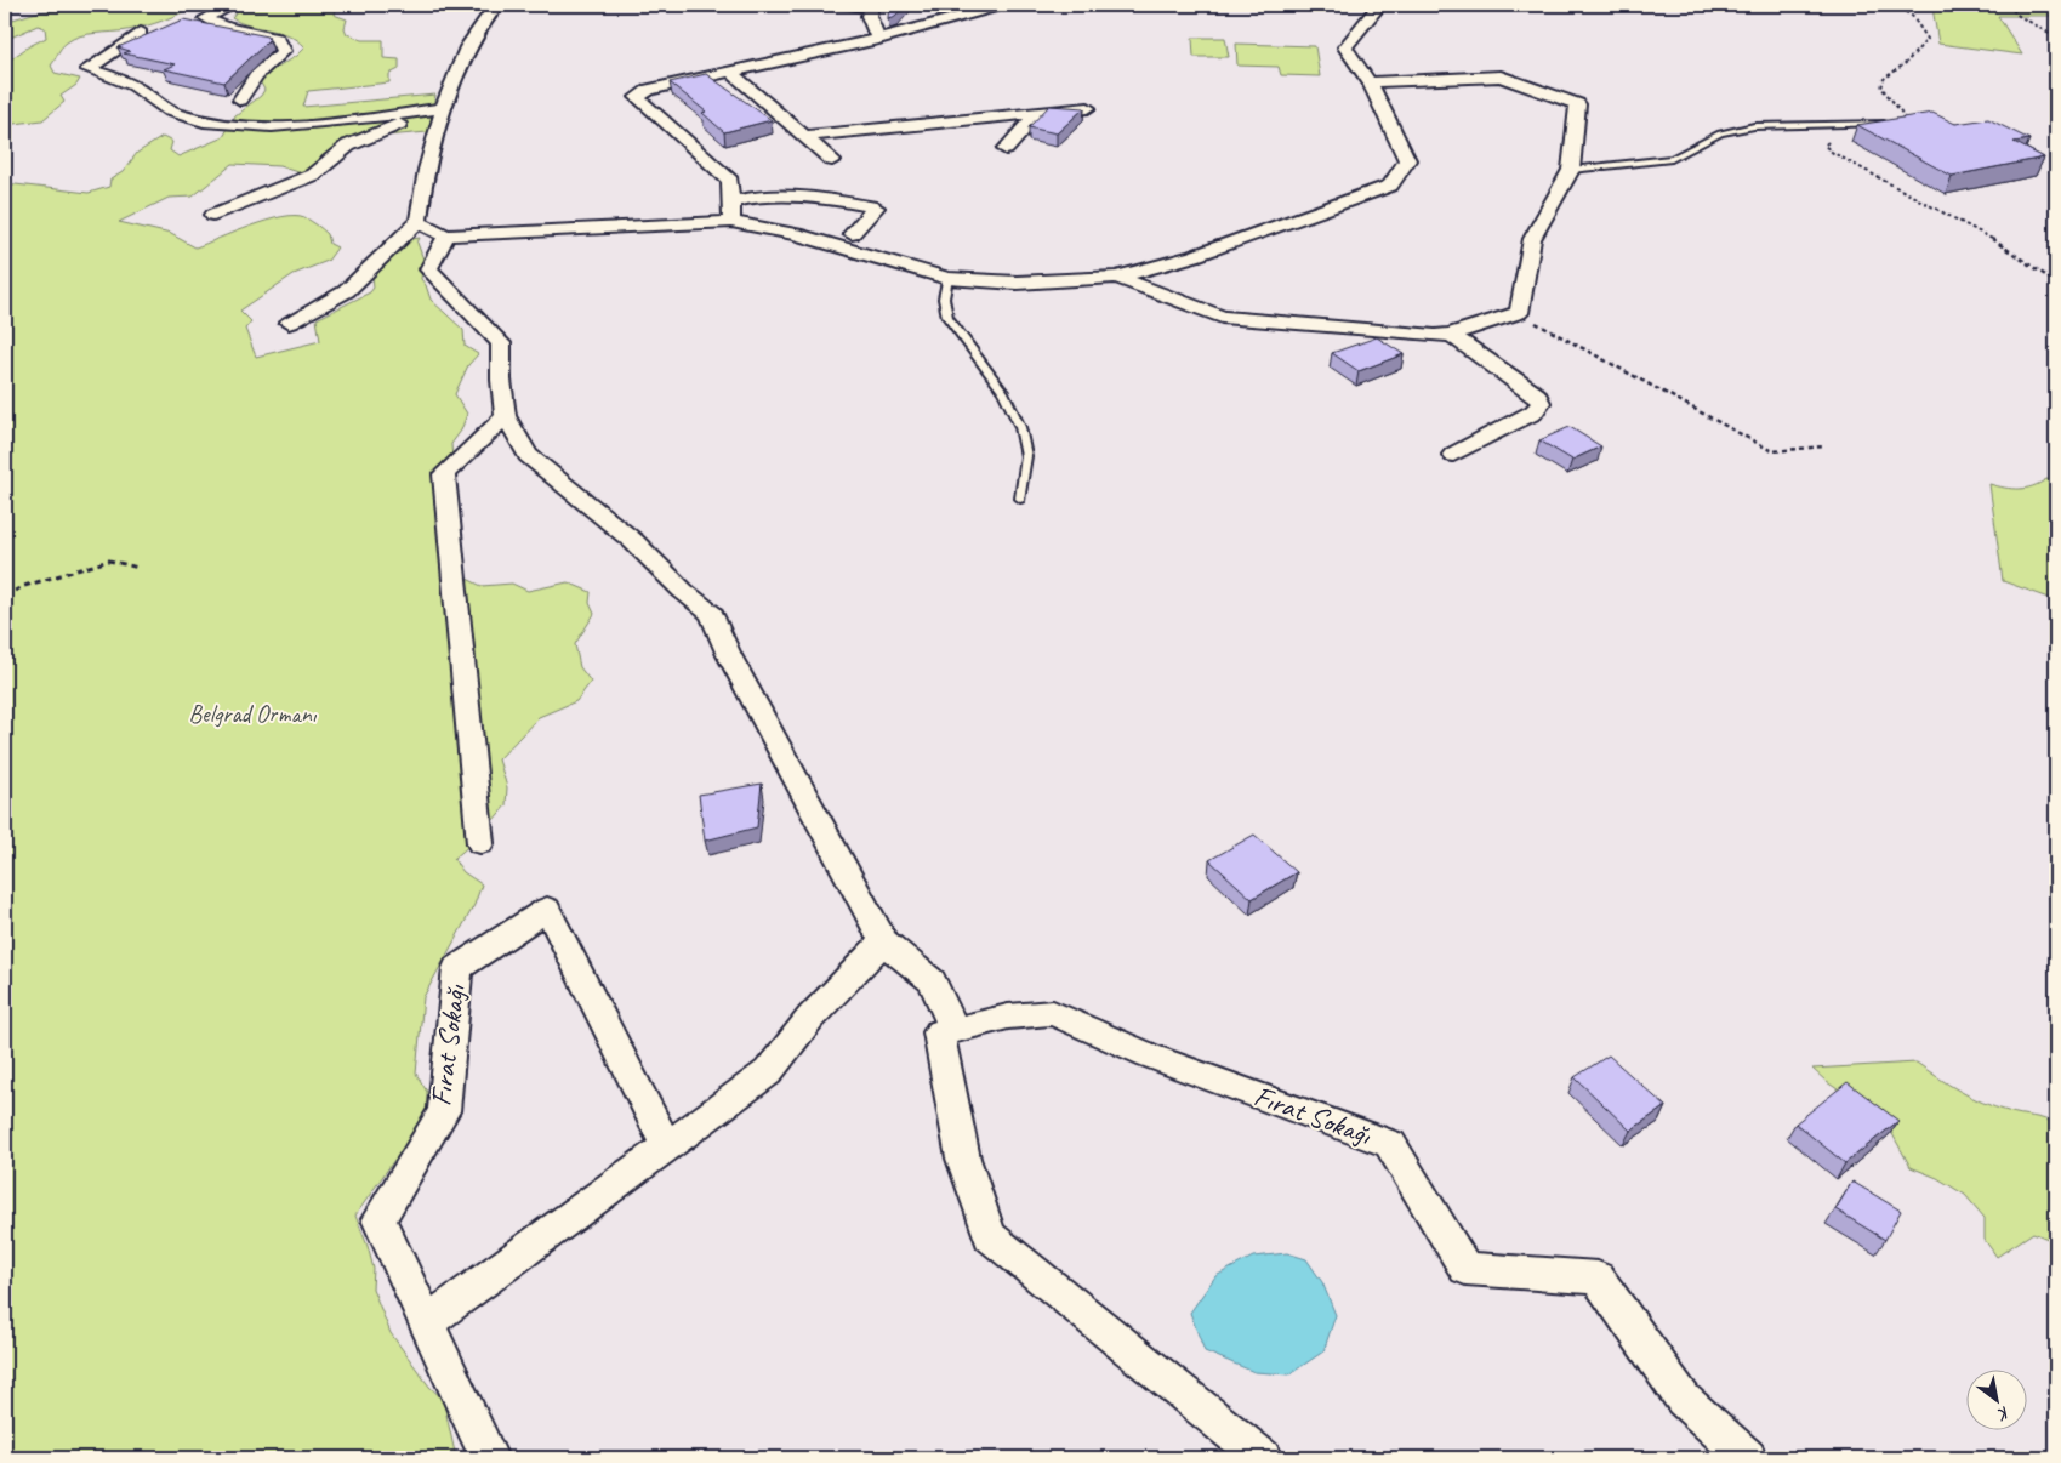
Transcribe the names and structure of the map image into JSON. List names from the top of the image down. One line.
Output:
{"streets":{"street":["Fırat Sokağı"]},"parks":["Belgrad Ormanı"],"north":"bottom right"}
